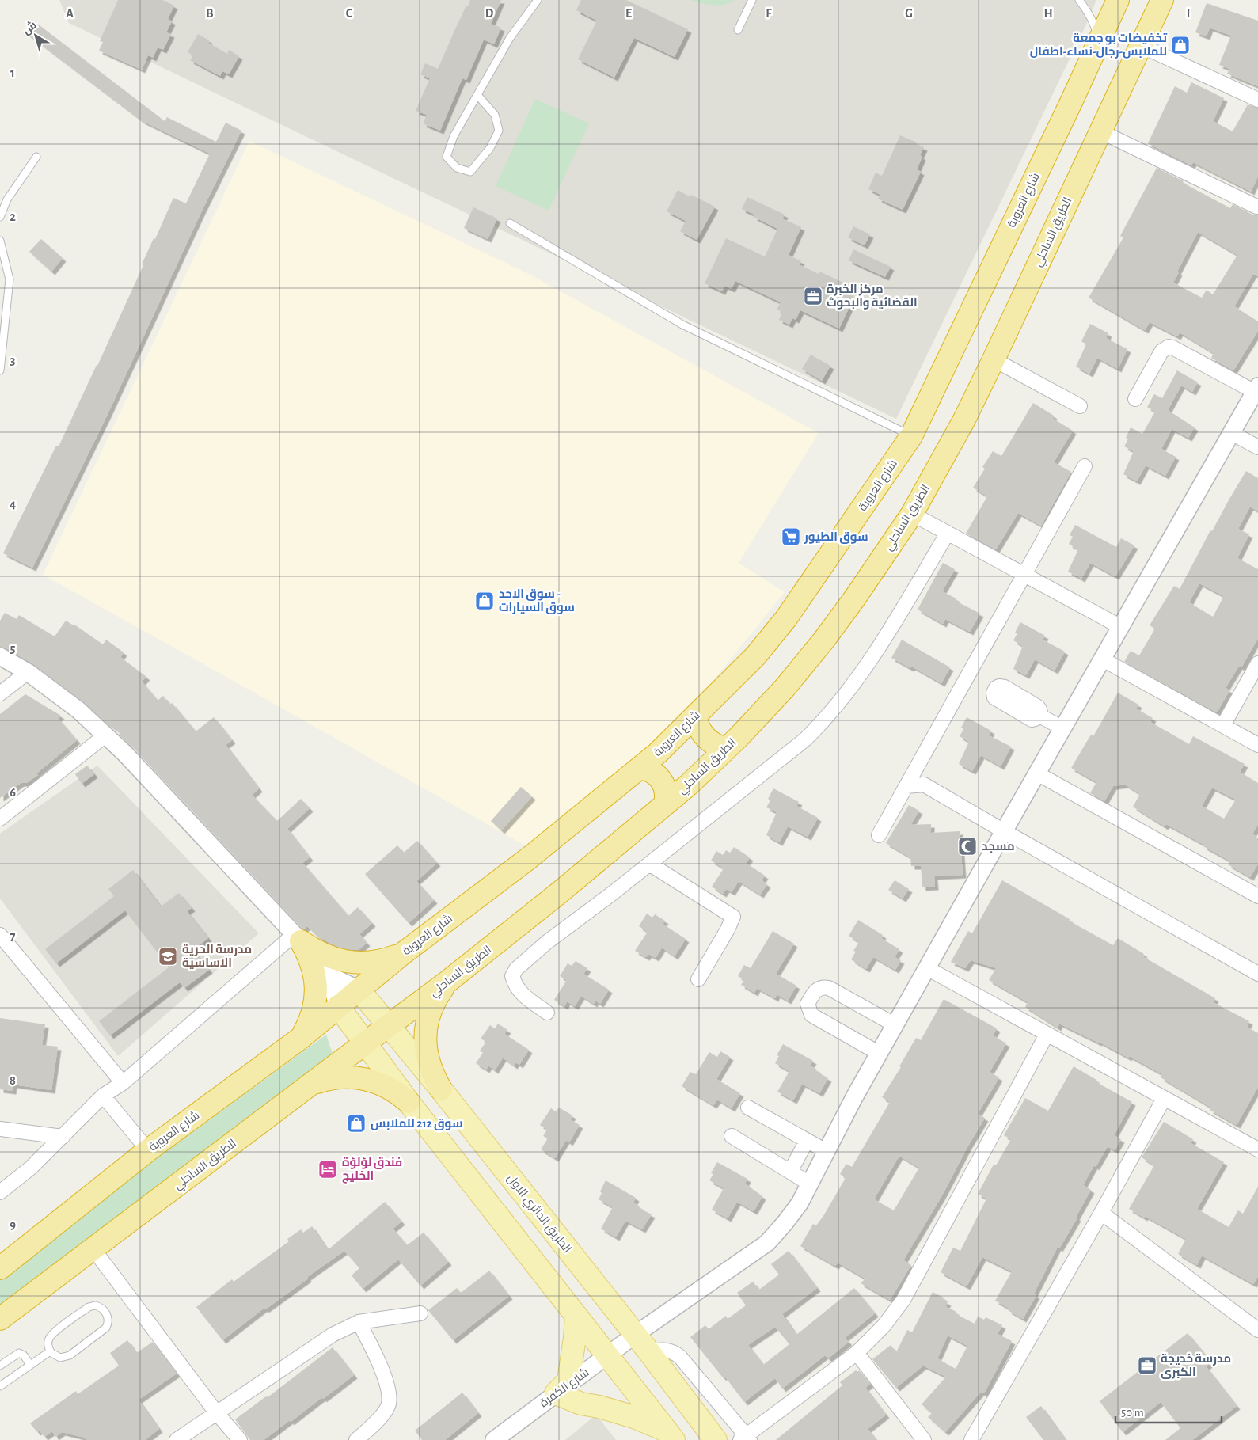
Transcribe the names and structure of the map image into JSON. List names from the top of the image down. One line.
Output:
{"streets":{"highway":["شارع العروبة","الطريق الساحلي"],"main road":["الطريق الدائري الاول"],"street":["شارع الكفرة"]},"crossings":[["شارع العروبة","الطريق الدائري الاول"],["الطريق الساحلي","الطريق الدائري الاول"],["الطريق الدائري الاول","شارع الكفرة"]],"places":{"shop":["تخفيضات بو جمعة للملابس-رجال-نساء-اطفال","سوق الاحد - سوق السيارات","سوق 212 للملابس"],"office":["مركز الخبرة القضائية والبحوث","مدرسة خديجة الكبرى"],"supermarket":["سوق الطيور"],"mosque":["مسجد"],"school or university":["مدرسة الحرية الاساسية"],"hotel":["فندق لؤلؤة الخليج"]},"scale_bar":"50 m","north":"top left","grid":{"columns":["A","B","C","D","E","F","G","H","I"],"rows":["1","2","3","4","5","6","7","8","9"]}}
